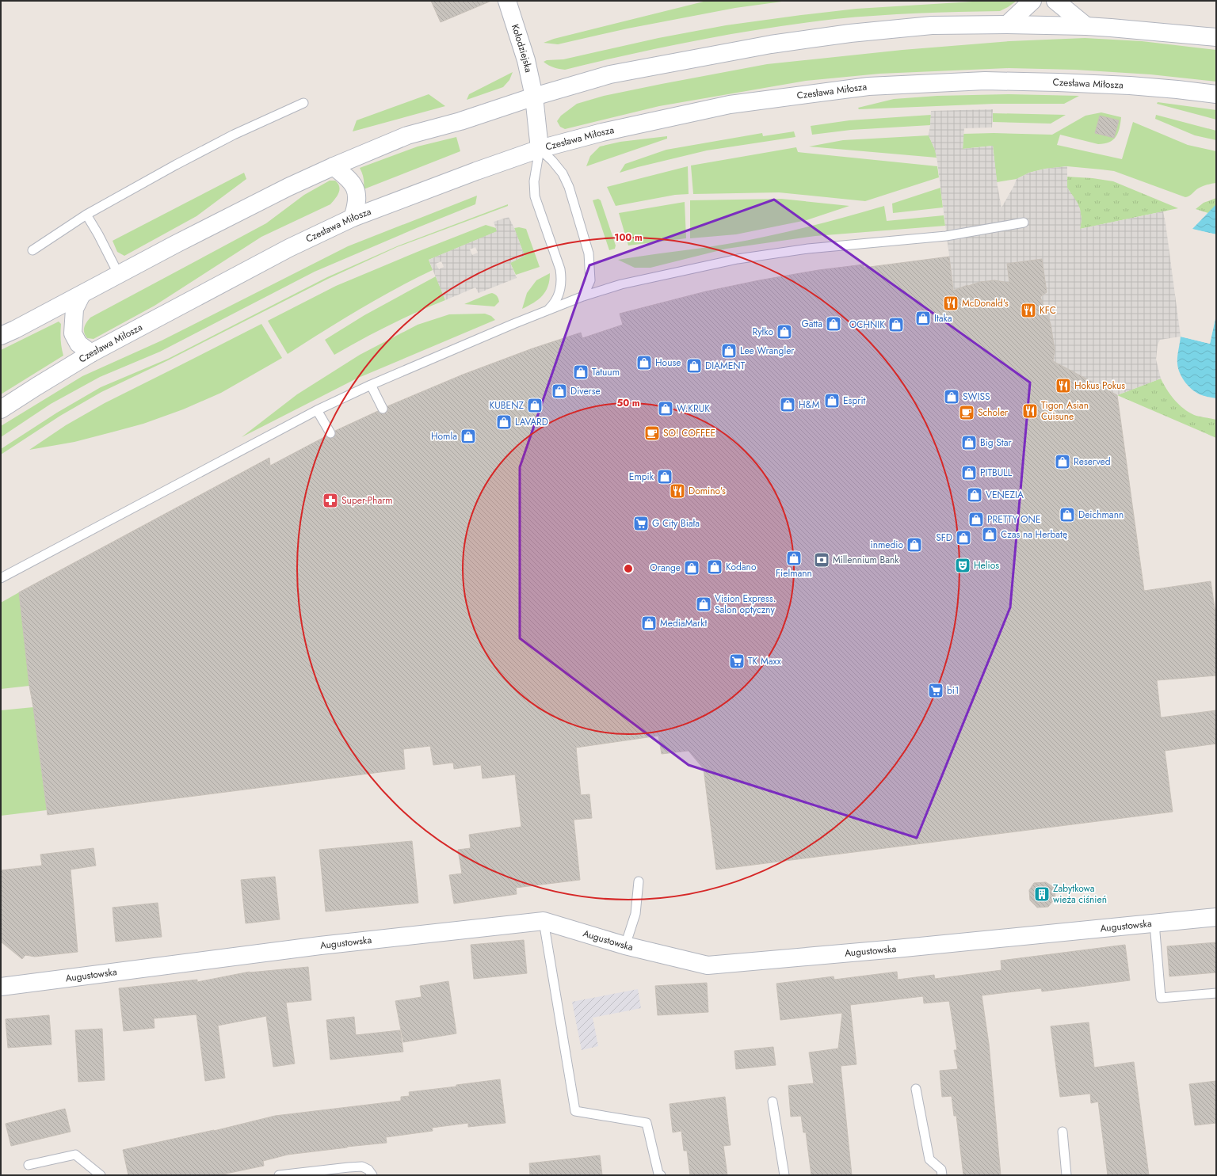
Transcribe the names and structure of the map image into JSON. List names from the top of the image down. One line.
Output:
{"streets":{"main road":["Kołodziejska","Czesława Miłosza","Augustowska"]},"crossings":[["Kołodziejska","Czesława Miłosza"]],"places":{"restaurant":["McDonald's","KFC","Hokus Pokus","Tigon Asian Cuisune","Domino's"],"shop":["Itaka","Gatta","OCHNIK","Ryłko","Lee Wrangler","House","DIAMENT","Tatuum","Diverse","SWISS","Esprit","H&M","KUBENZ","W.KRUK","LAVARD","Homla","Big Star","Reserved","PITBULL","Empik","VENEZIA","Deichmann","PRETTY ONE","Czas na Herbatę","SFD","inmedio","Fielmann","Kodano","Orange","Vision Express. Salon optyczny","MediaMarkt"],"cafe":["Scholer","SO! COFFEE"],"pharmacy":["Super-Pharm"],"supermarket":["G City Biała","TK Maxx","bi1"],"bank":["Millennium Bank"],"theatre":["Helios"],"building":["Zabytkowa wieża ciśnień"]},"rings":["100 m","50 m"]}
